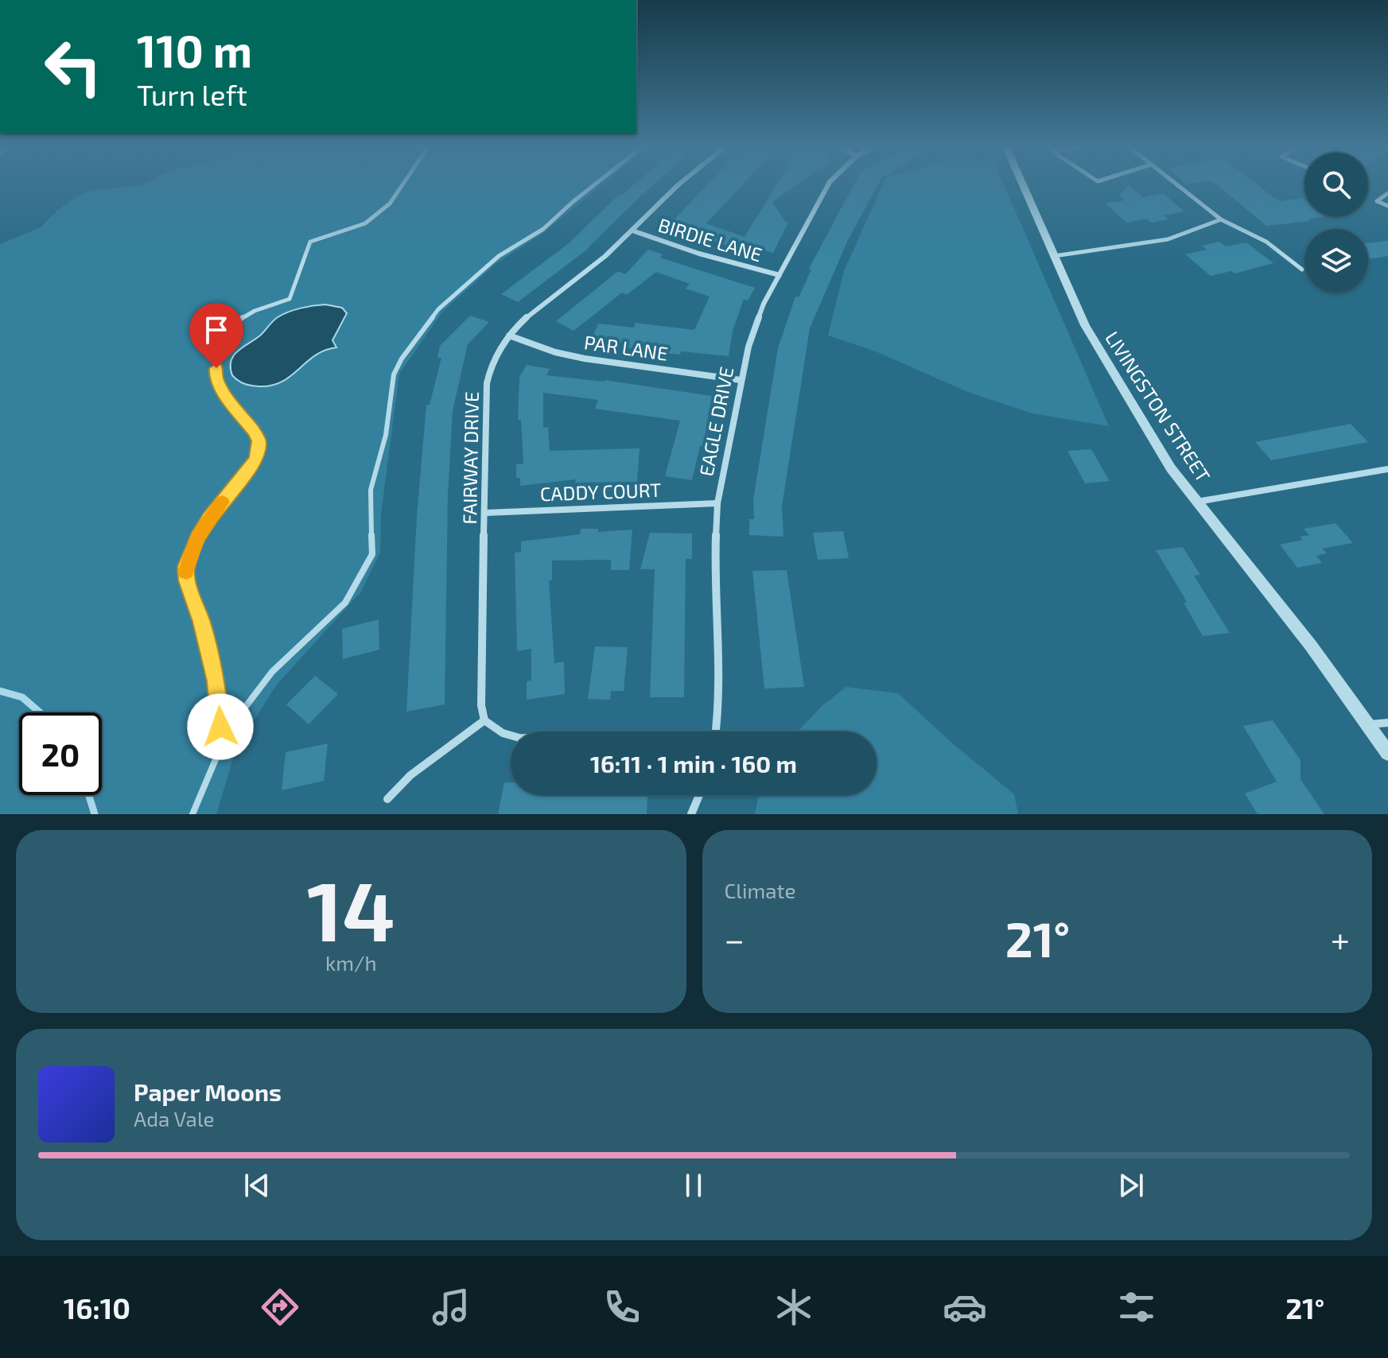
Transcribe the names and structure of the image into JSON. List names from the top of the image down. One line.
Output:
{"streets":{"street":["BIRDIE LANE","PAR LANE","LIVINGSTON STREET","EAGLE DRIVE","FAIRWAY DRIVE","CADDY COURT"]},"crossings":[["BIRDIE LANE","EAGLE DRIVE"],["BIRDIE LANE","FAIRWAY DRIVE"],["PAR LANE","EAGLE DRIVE"],["PAR LANE","FAIRWAY DRIVE"],["EAGLE DRIVE","CADDY COURT"],["FAIRWAY DRIVE","CADDY COURT"]],"page":{"turn":["110 m","Turn left"],"limit":"20","trip":"16:11 · 1 min · 160 m","tile":[["14","km/h"],"Climate"],"heat":["−","21°","+"],"song":["Paper Moons","Ada Vale"],"tabs":["16:10","21°"]}}
